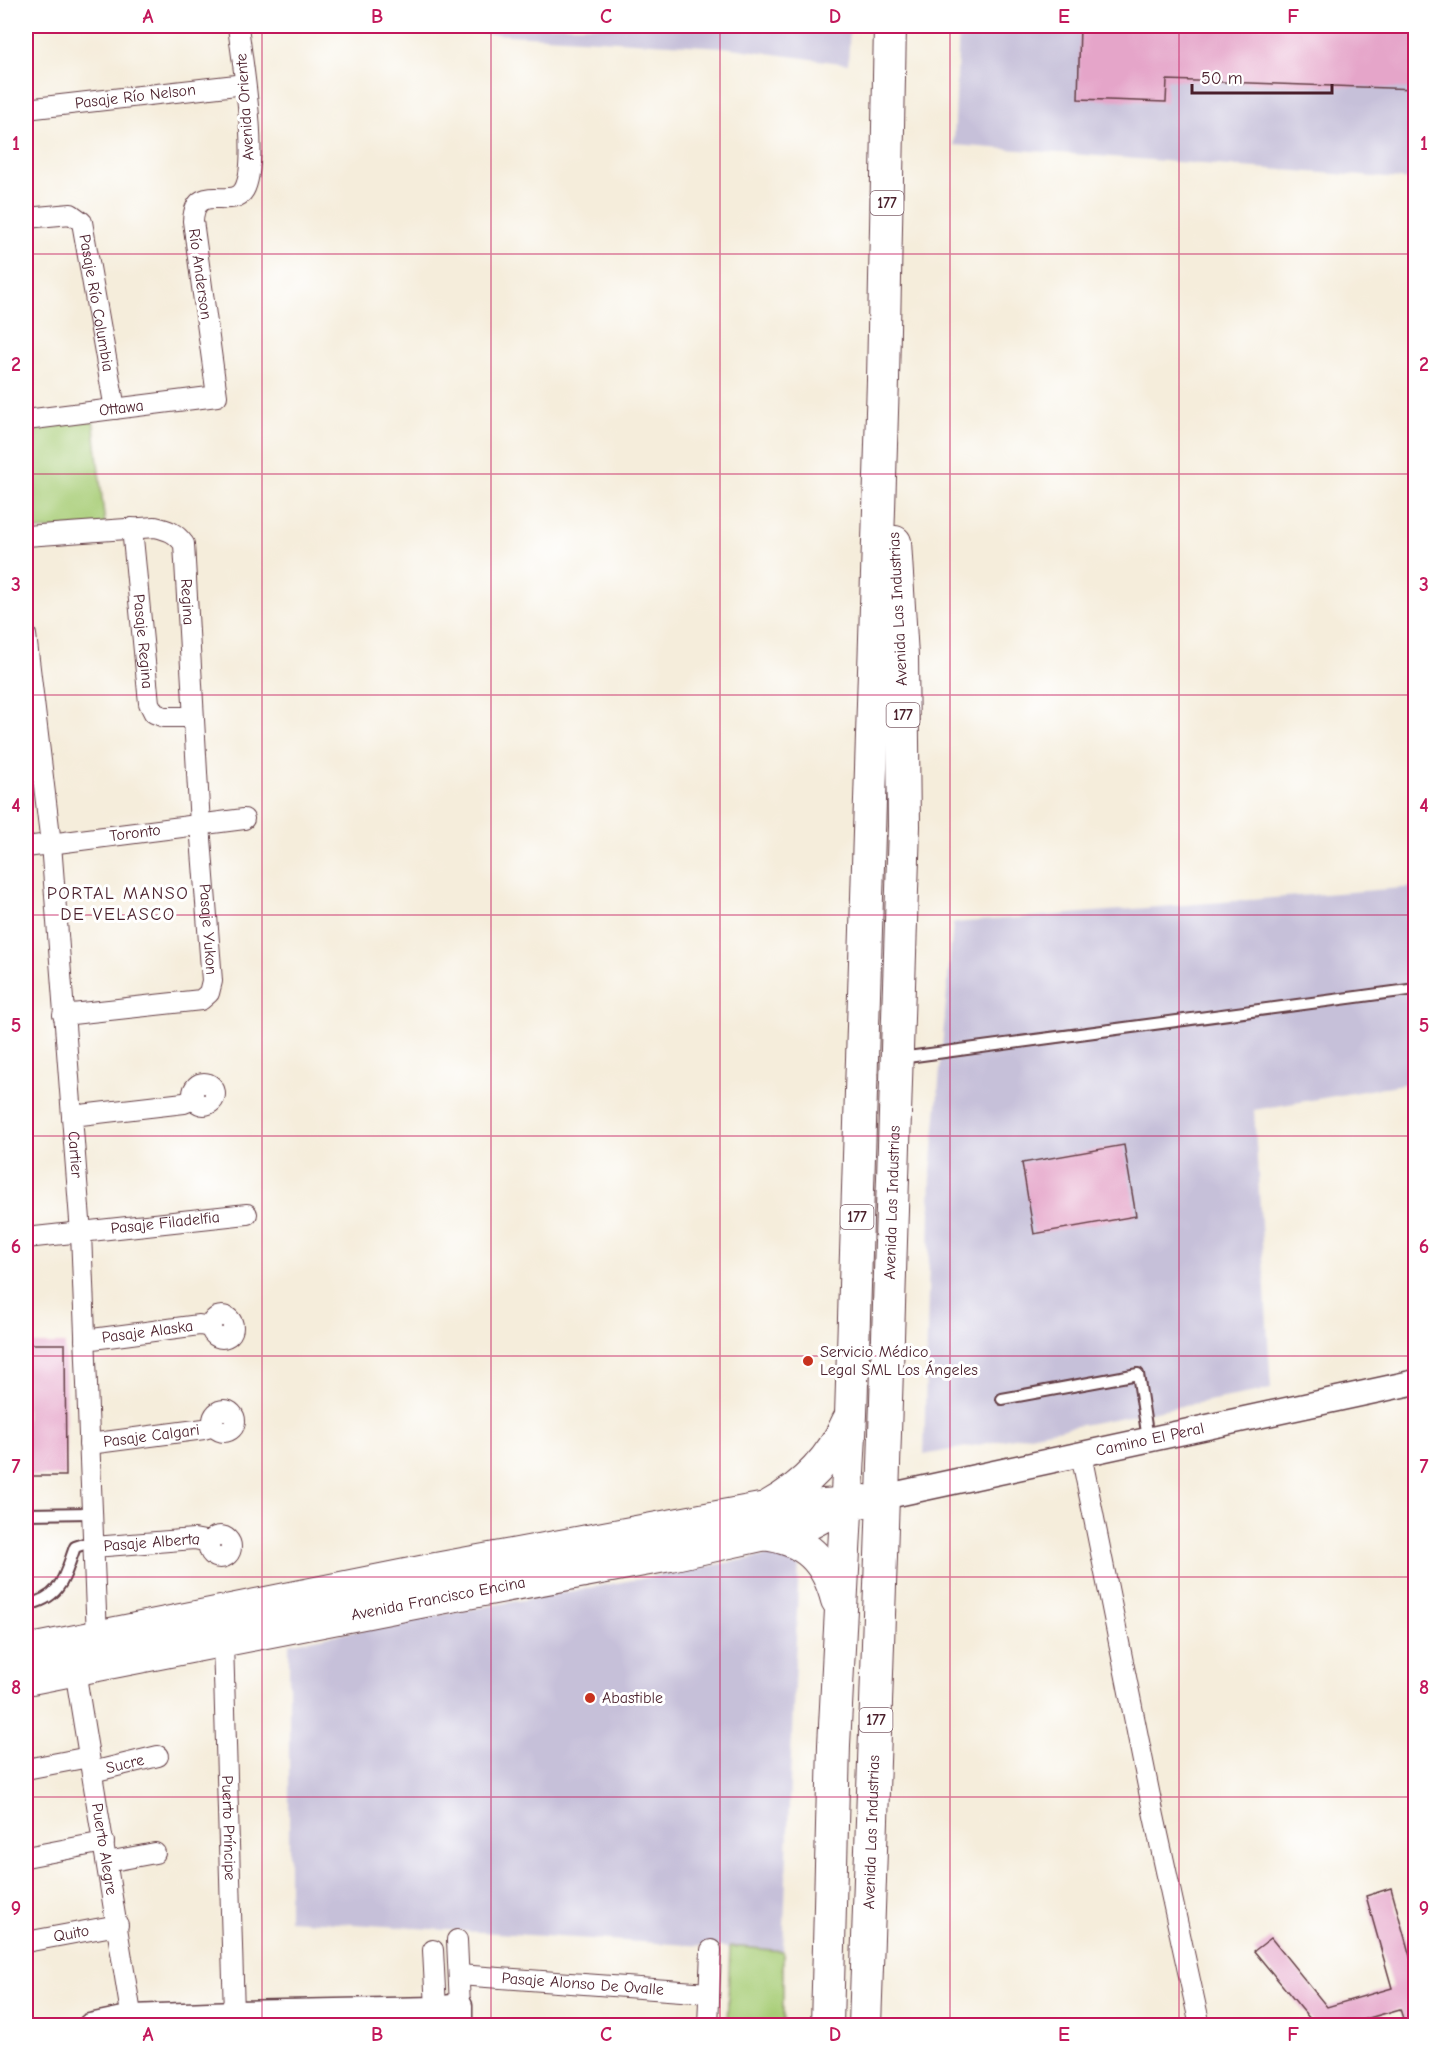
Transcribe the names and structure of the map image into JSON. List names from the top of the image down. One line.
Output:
{"streets":{"main road":["177","Avenida Las Industrias","Avenida Francisco Encina"],"street":["Pasaje Río Nelson","Avenida Oriente","Río Anderson","Pasaje Río Columbia","Ottawa","Regina","Pasaje Regina","Toronto","Pasaje Yukon","Cartier","Pasaje Filadelfia","Pasaje Alaska","Pasaje Calgari","Camino El Peral","Pasaje Alberta","Sucre","Puerto Príncipe","Puerto Alegre","Quito","Pasaje Alonso De Ovalle"]},"crossings":[["Pasaje Río Nelson","Avenida Oriente"],["Avenida Oriente","Río Anderson"],["Río Anderson","Ottawa"],["Pasaje Río Columbia","Ottawa"],["Regina","Pasaje Regina"],["Regina","Toronto"],["Regina","Pasaje Yukon"],["Avenida Las Industrias","Camino El Peral"],["Avenida Las Industrias","Avenida Francisco Encina"],["Toronto","Pasaje Yukon"],["Toronto","Cartier"],["Pasaje Yukon","Cartier"],["Cartier","Pasaje Filadelfia"],["Cartier","Pasaje Alaska"],["Cartier","Pasaje Calgari"],["Cartier","Pasaje Alberta"],["Cartier","Avenida Francisco Encina"],["Camino El Peral","Avenida Francisco Encina"],["Avenida Francisco Encina","Puerto Príncipe"],["Avenida Francisco Encina","Puerto Alegre"],["Sucre","Puerto Alegre"],["Puerto Alegre","Quito"]],"districts":["PORTAL MANSO DE VELASCO"],"places":["Servicio Médico Legal SML Los Ángeles","Abastible"],"scale_bar":"50 m","grid":{"columns":["A","B","C","D","E","F"],"rows":["1","2","3","4","5","6","7","8","9"]}}
